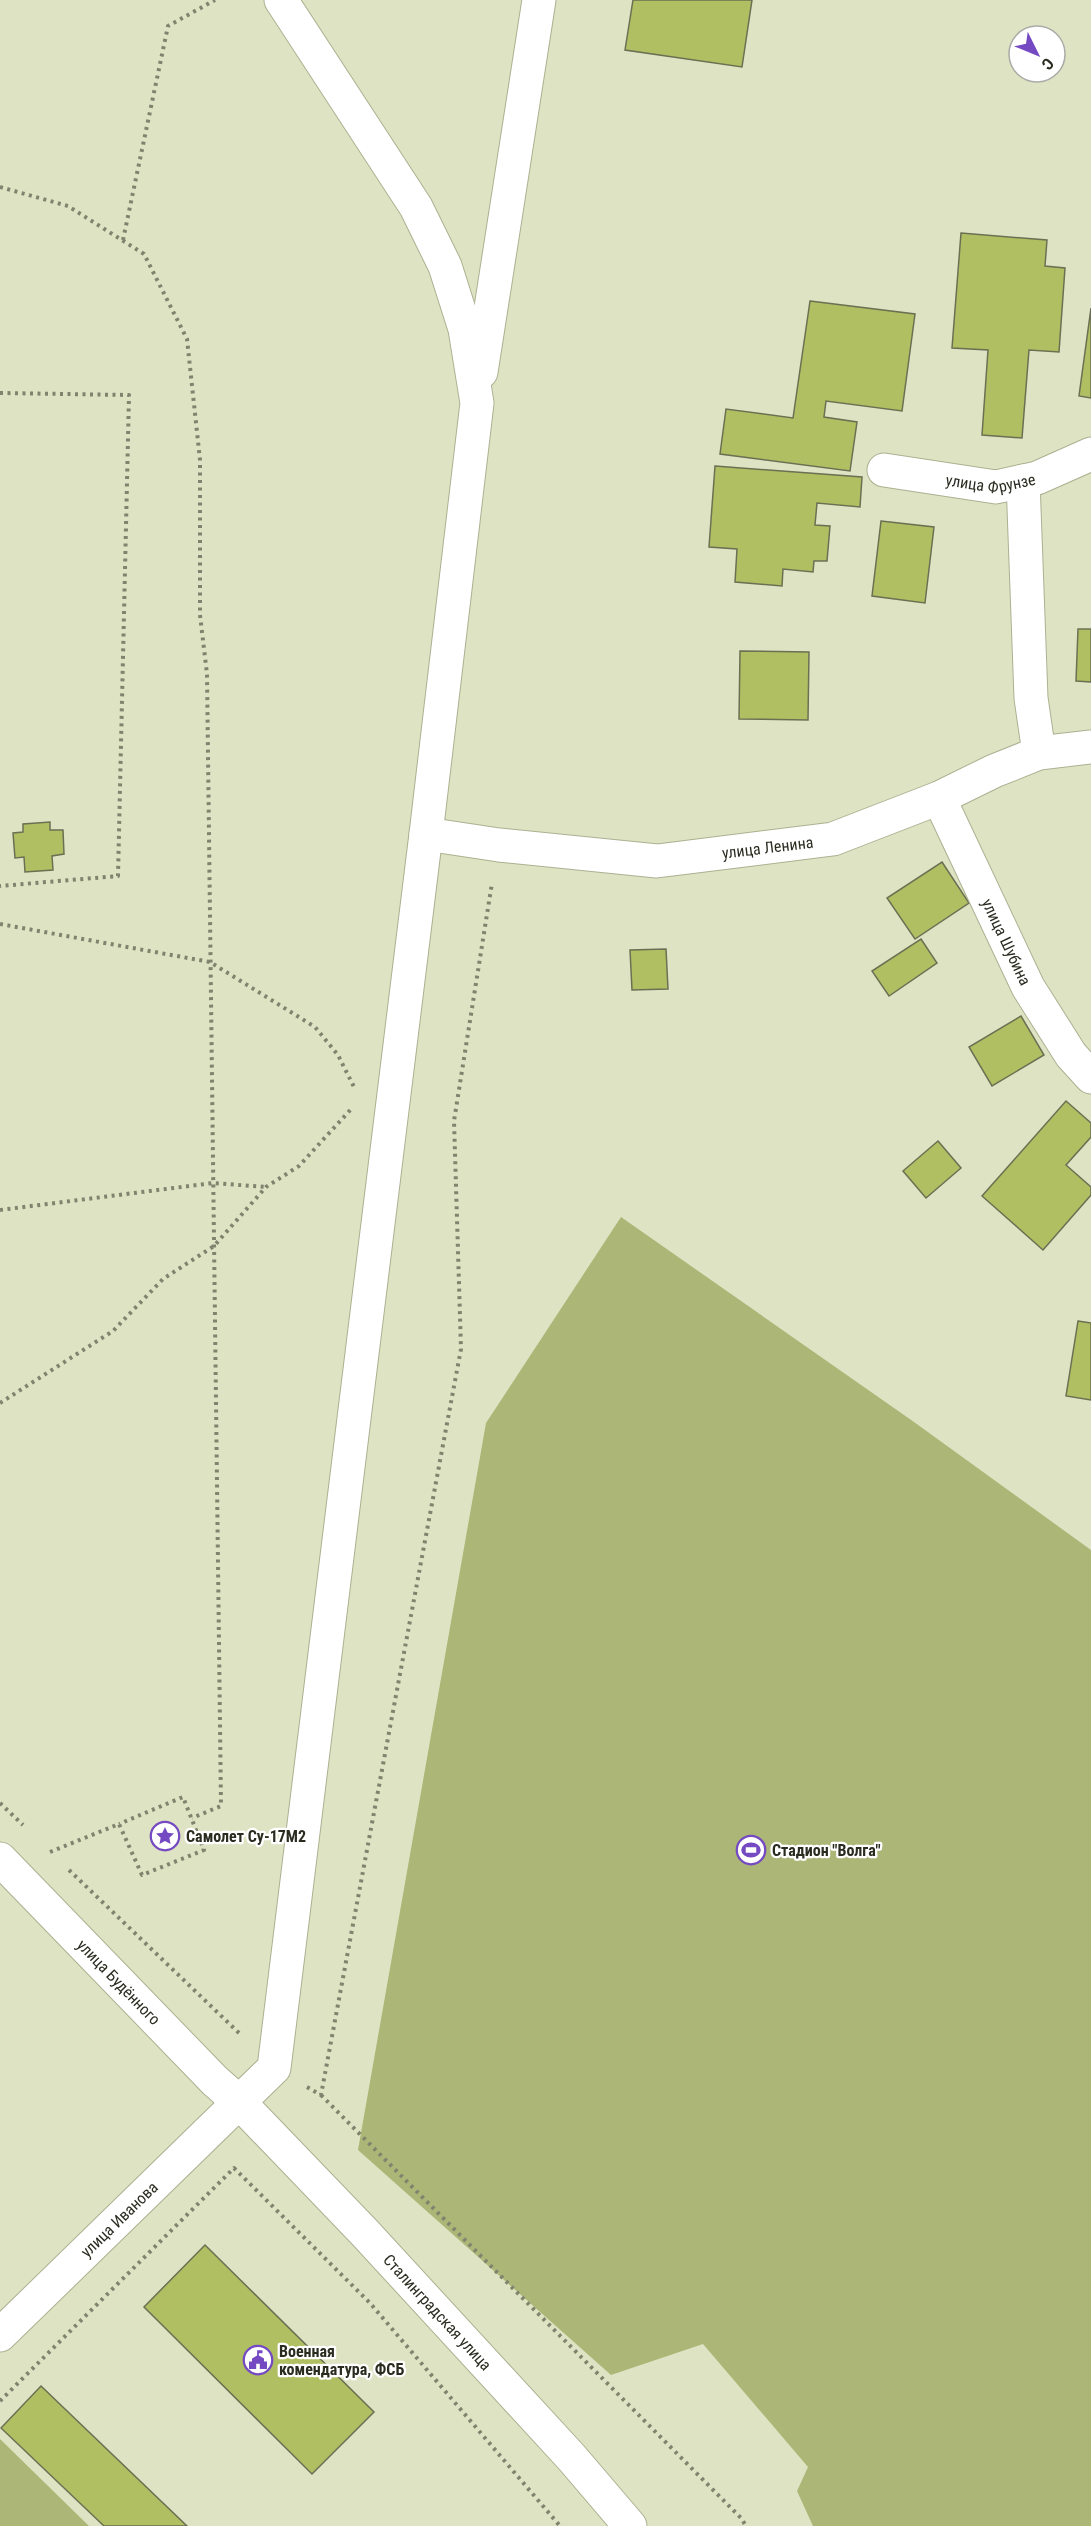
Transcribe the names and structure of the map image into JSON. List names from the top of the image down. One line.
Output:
{"streets":{"street":["улица Фрунзе","улица Ленина","улица Шубина","улица Будённого","улица Иванова","Сталинградская улица"]},"crossings":[["улица Ленина","улица Шубина"],["улица Будённого","улица Иванова"],["улица Будённого","Сталинградская улица"],["улица Иванова","Сталинградская улица"]],"places":{"place":["Самолет Су-17М2"],"sports":["Стадион \"Волга\""],"public building":["Военная комендатура, ФСБ"]},"north":"bottom right"}
